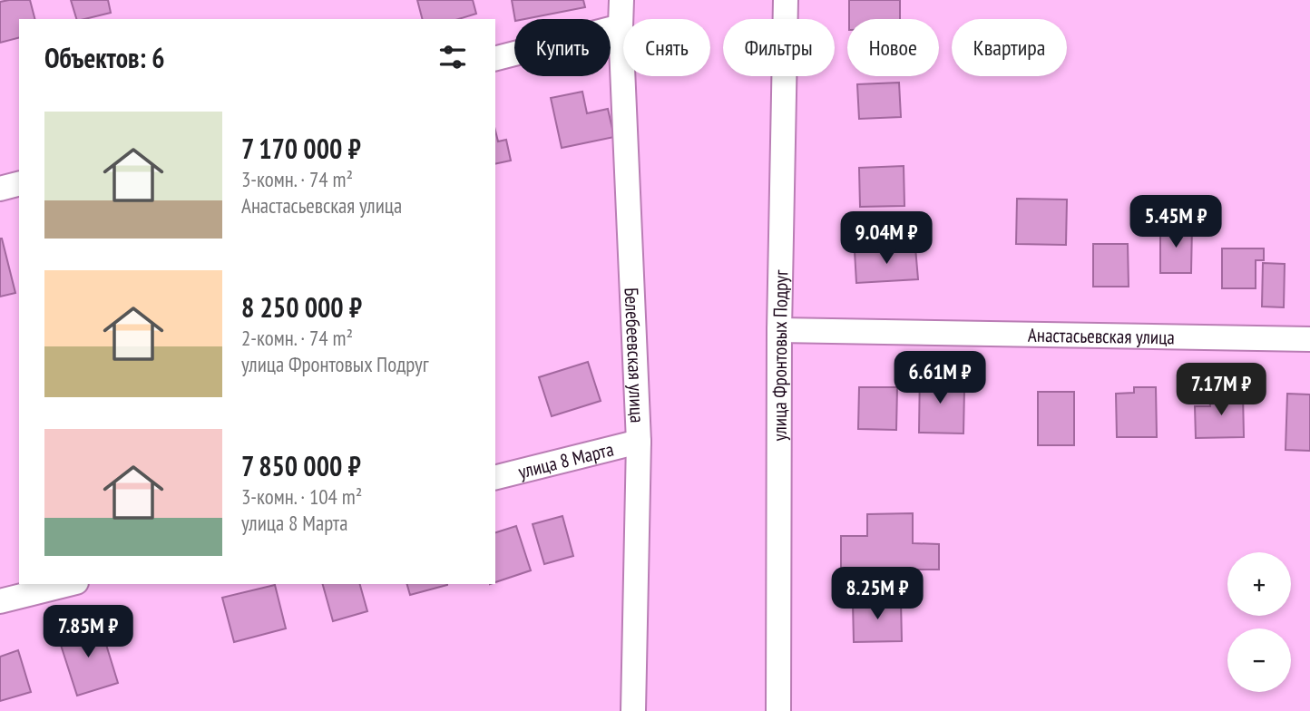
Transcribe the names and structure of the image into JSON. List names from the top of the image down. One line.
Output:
{"streets":{"street":["Анастасьевская улица","Белебеевская улица","улица Фронтовых Подруг","улица 8 Марта"]},"crossings":[["Анастасьевская улица","улица Фронтовых Подруг"],["Белебеевская улица","улица 8 Марта"]],"page":{"chip":["Купить","Снять","Фильтры","Новое","Квартира"],"heading":"Объектов: 6","list":[{"name":"7 170 000 ₽","note":"3-комн. · 74 m² · Анастасьевская улица"},{"name":"8 250 000 ₽","note":"2-комн. · 74 m² · улица Фронтовых Подруг"},{"name":"7 850 000 ₽","note":"3-комн. · 104 m² · улица 8 Марта"}],"price":["5.45M ₽","9.04M ₽","6.61M ₽","7.17M ₽","8.25M ₽","7.85M ₽"],"map_buttons":["+","−"]}}
